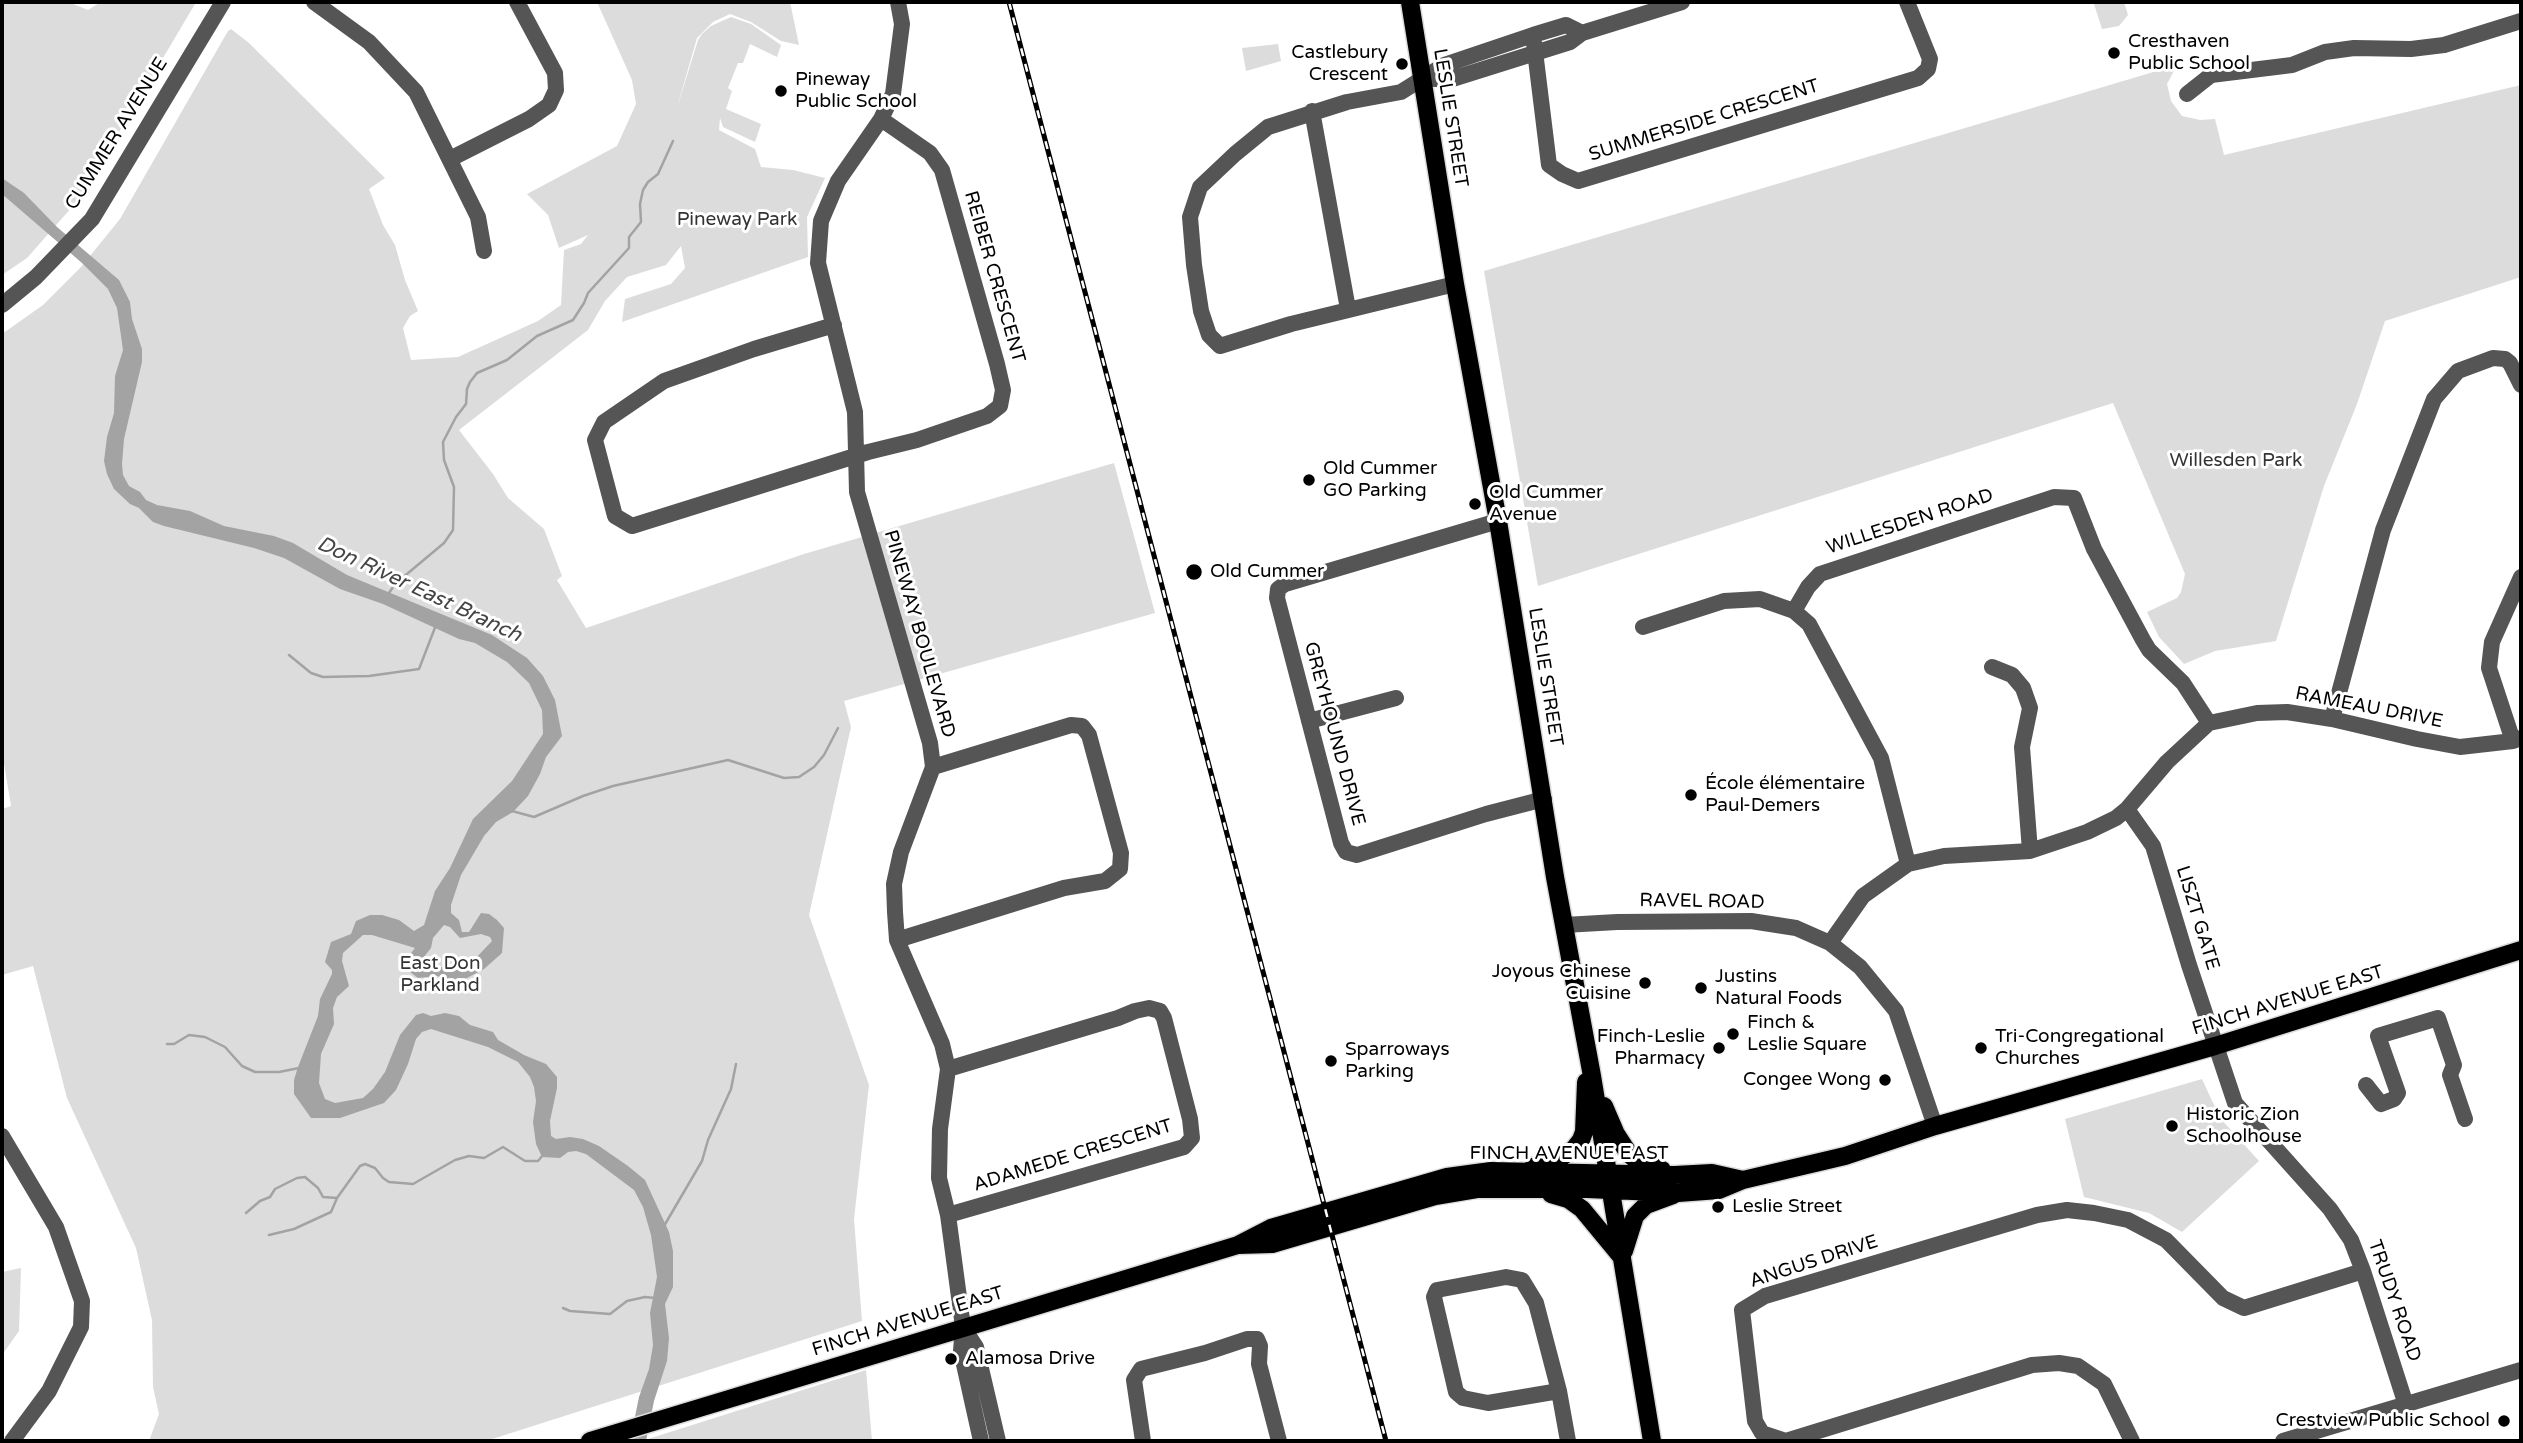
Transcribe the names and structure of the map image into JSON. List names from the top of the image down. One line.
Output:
{"streets":{"main road":["LESLIE STREET","FINCH AVENUE EAST"],"street":["SUMMERSIDE CRESCENT","CUMMER AVENUE","REIBER CRESCENT","WILLESDEN ROAD","PINEWAY BOULEVARD","RAMEAU DRIVE","GREYHOUND DRIVE","RAVEL ROAD","LISZT GATE","ADAMEDE CRESCENT","ANGUS DRIVE","TRUDY ROAD"]},"crossings":[["LESLIE STREET","GREYHOUND DRIVE"],["LESLIE STREET","RAVEL ROAD"],["LESLIE STREET","FINCH AVENUE EAST"],["REIBER CRESCENT","PINEWAY BOULEVARD"],["WILLESDEN ROAD","RAMEAU DRIVE"],["PINEWAY BOULEVARD","FINCH AVENUE EAST"],["PINEWAY BOULEVARD","ADAMEDE CRESCENT"],["RAVEL ROAD","FINCH AVENUE EAST"],["LISZT GATE","FINCH AVENUE EAST"],["LISZT GATE","TRUDY ROAD"],["FINCH AVENUE EAST","TRUDY ROAD"],["ANGUS DRIVE","TRUDY ROAD"]],"water":["Don River East Branch"],"parks":["Pineway Park","Willesden Park","East Don Parkland"],"places":["Cresthaven Public School","Castlebury Crescent","Pineway Public School","Old Cummer GO Parking","Old Cummer Avenue","Old Cummer","École élémentaire Paul-Demers","Joyous Chinese Cuisine","Justins Natural Foods","Finch & Leslie Square","Finch-Leslie Pharmacy","Tri-Congregational Churches","Sparroways Parking","Congee Wong","Historic Zion Schoolhouse","Leslie Street","Alamosa Drive","Crestview Public School"]}
